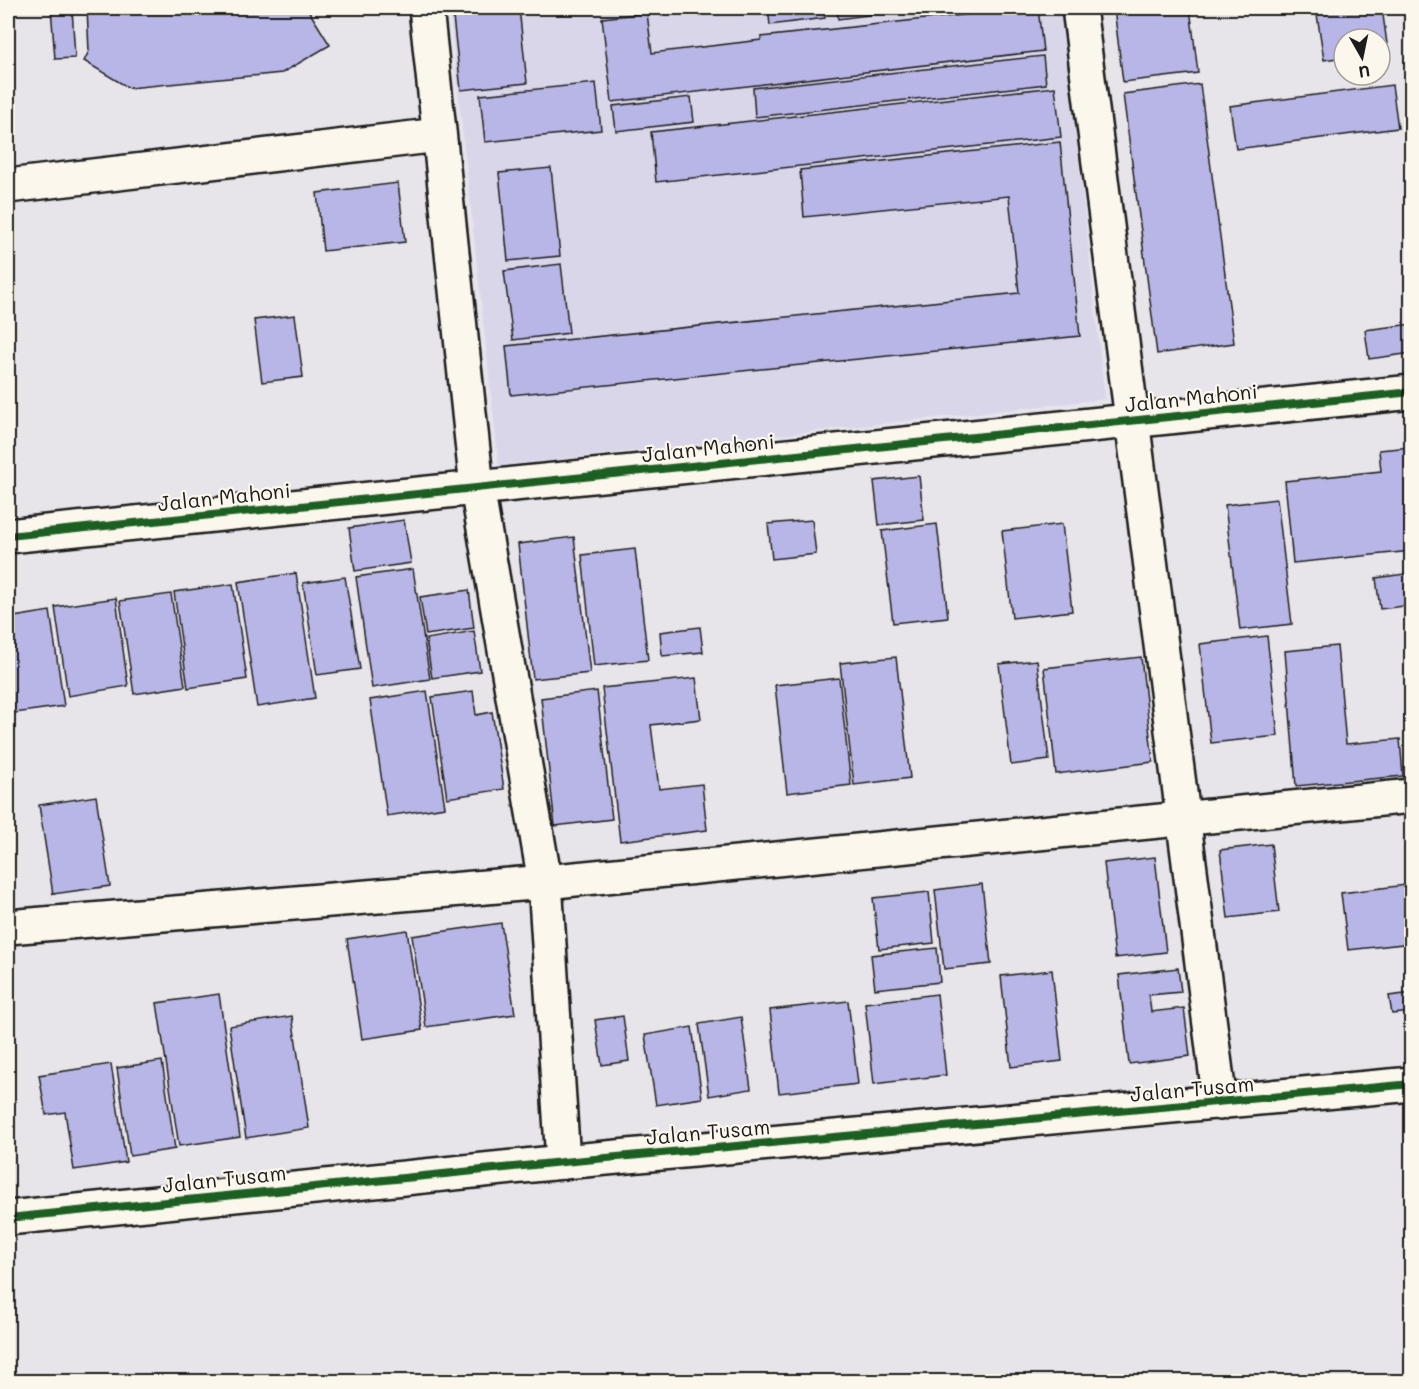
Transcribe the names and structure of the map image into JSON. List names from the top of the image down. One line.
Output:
{"streets":{"street":["Jalan Mahoni","Jalan Tusam"]},"north":"bottom"}
